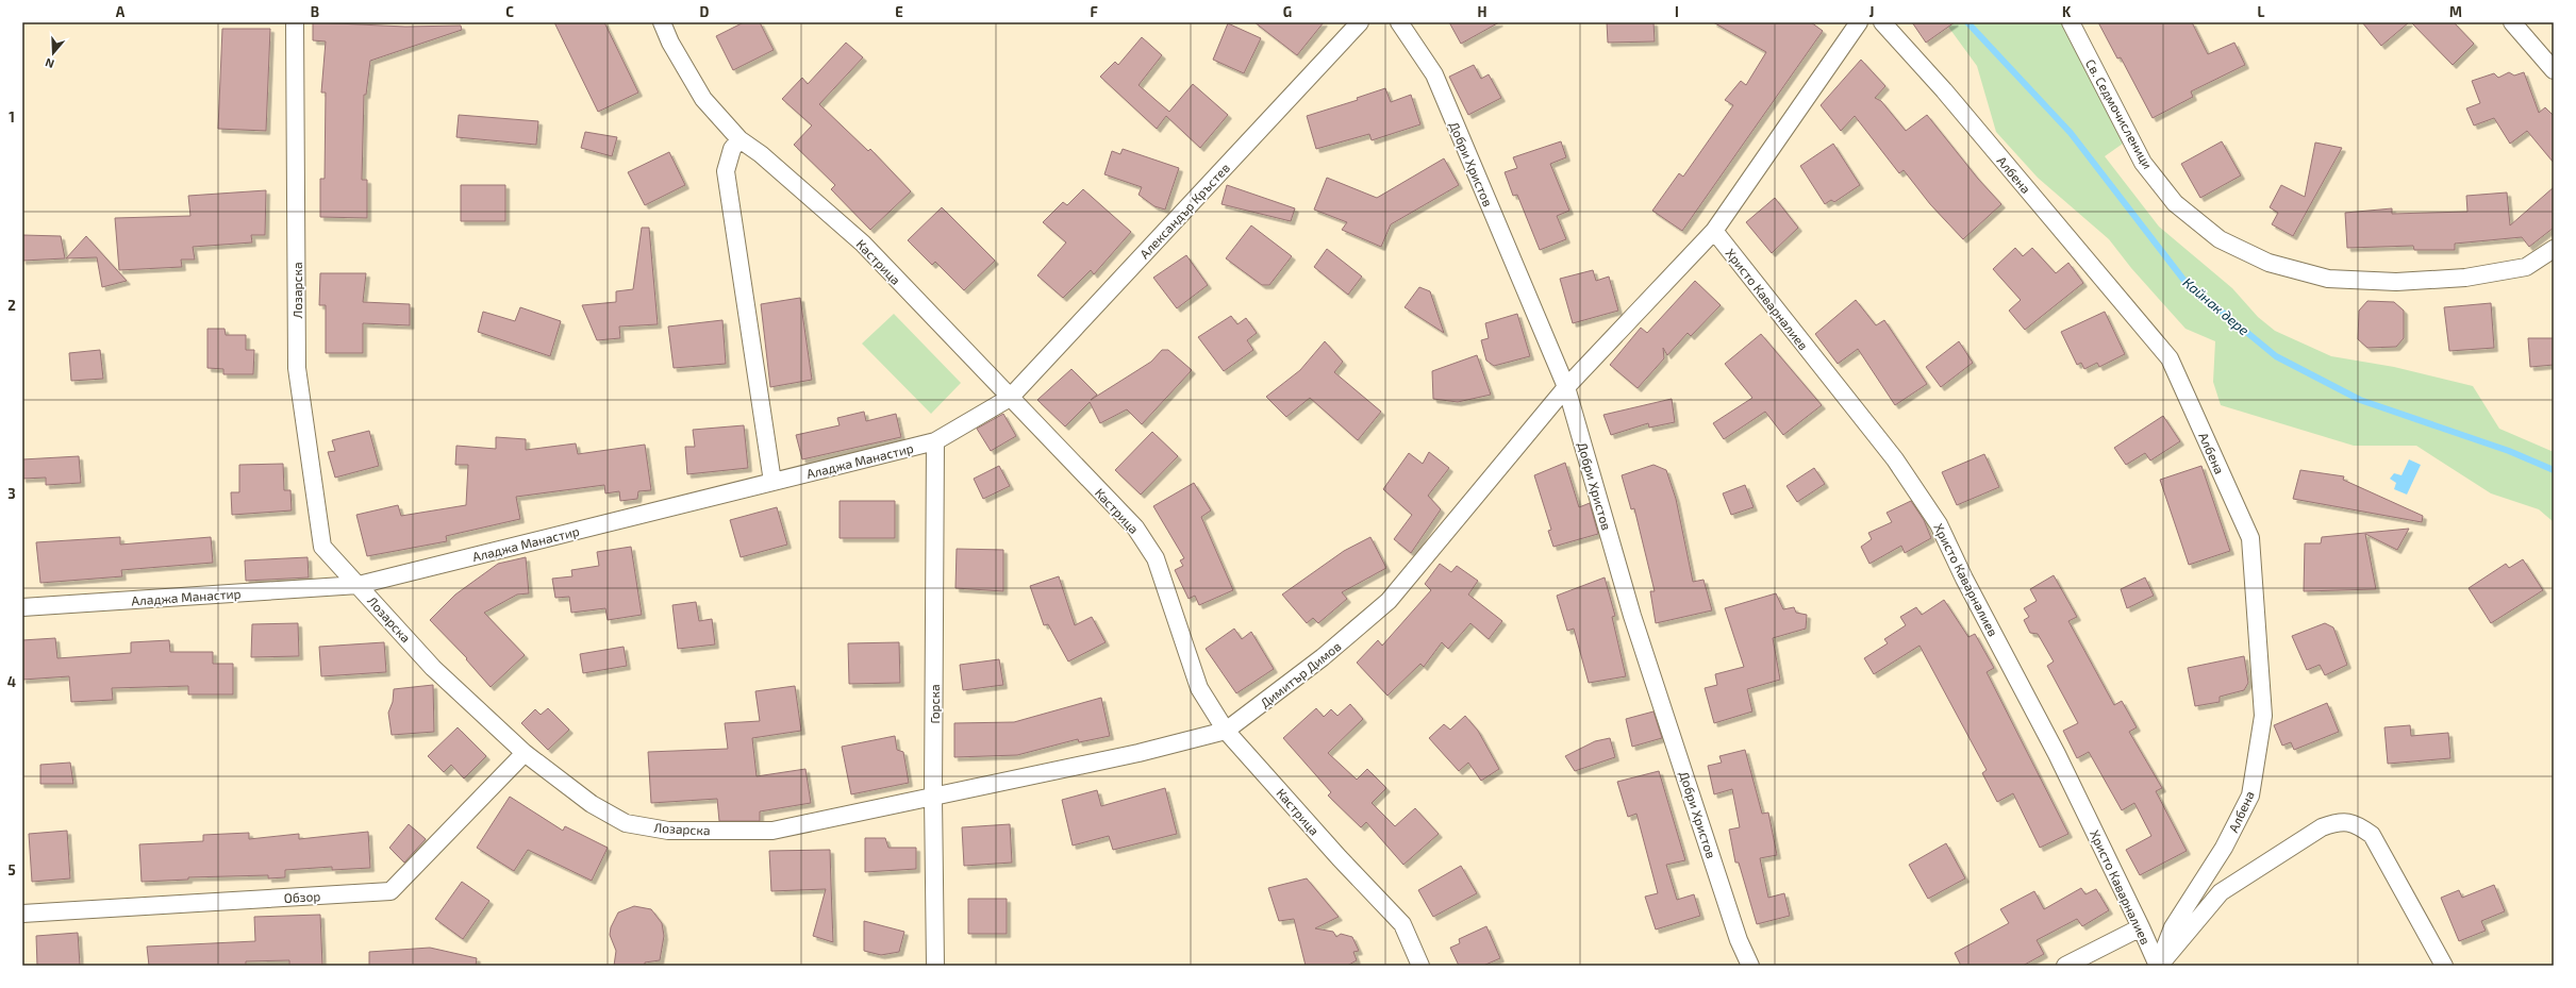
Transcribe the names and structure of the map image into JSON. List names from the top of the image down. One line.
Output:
{"streets":{"street":["Св. Седмочисленици","Добри Христов","Албена","Александър Кръстев","Кастрица","Лозарска","Христо Каварналиев","Аладжа Манастир","Димитър Димов","Горска","Обзор"]},"crossings":[["Добри Христов","Димитър Димов"],["Албена","Христо Каварналиев"],["Александър Кръстев","Кастрица"],["Александър Кръстев","Аладжа Манастир"],["Кастрица","Аладжа Манастир"],["Кастрица","Димитър Димов"],["Лозарска","Аладжа Манастир"],["Лозарска","Димитър Димов"],["Лозарска","Горска"],["Лозарска","Обзор"],["Христо Каварналиев","Димитър Димов"],["Аладжа Манастир","Горска"],["Димитър Димов","Горска"]],"water":["Кайнак дере"],"north":"bottom","grid":{"columns":["A","B","C","D","E","F","G","H","I","J","K","L","M"],"rows":["1","2","3","4","5"]}}
